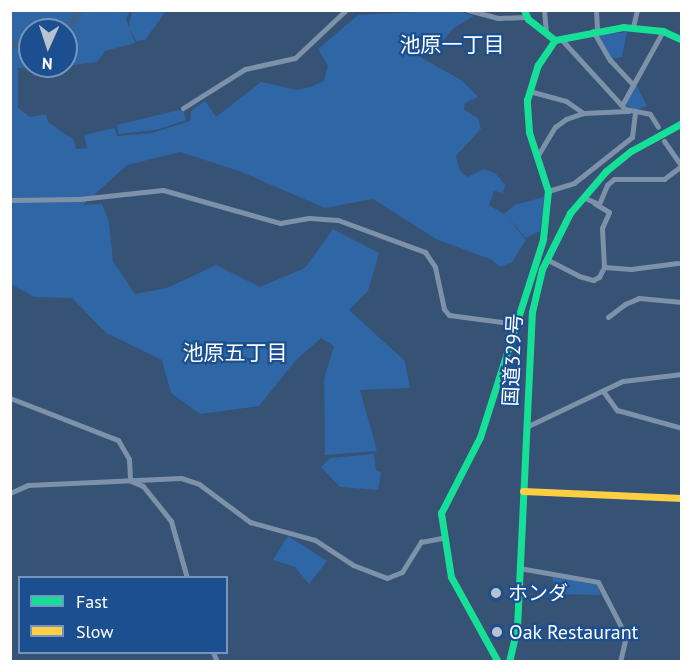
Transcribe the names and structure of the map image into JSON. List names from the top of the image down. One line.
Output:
{"streets":{"main road":["国道329号"]},"districts":["池原一丁目","池原五丁目"],"places":["ホンダ","Oak Restaurant"],"legend":["Fast","Slow"],"north":"bottom"}
